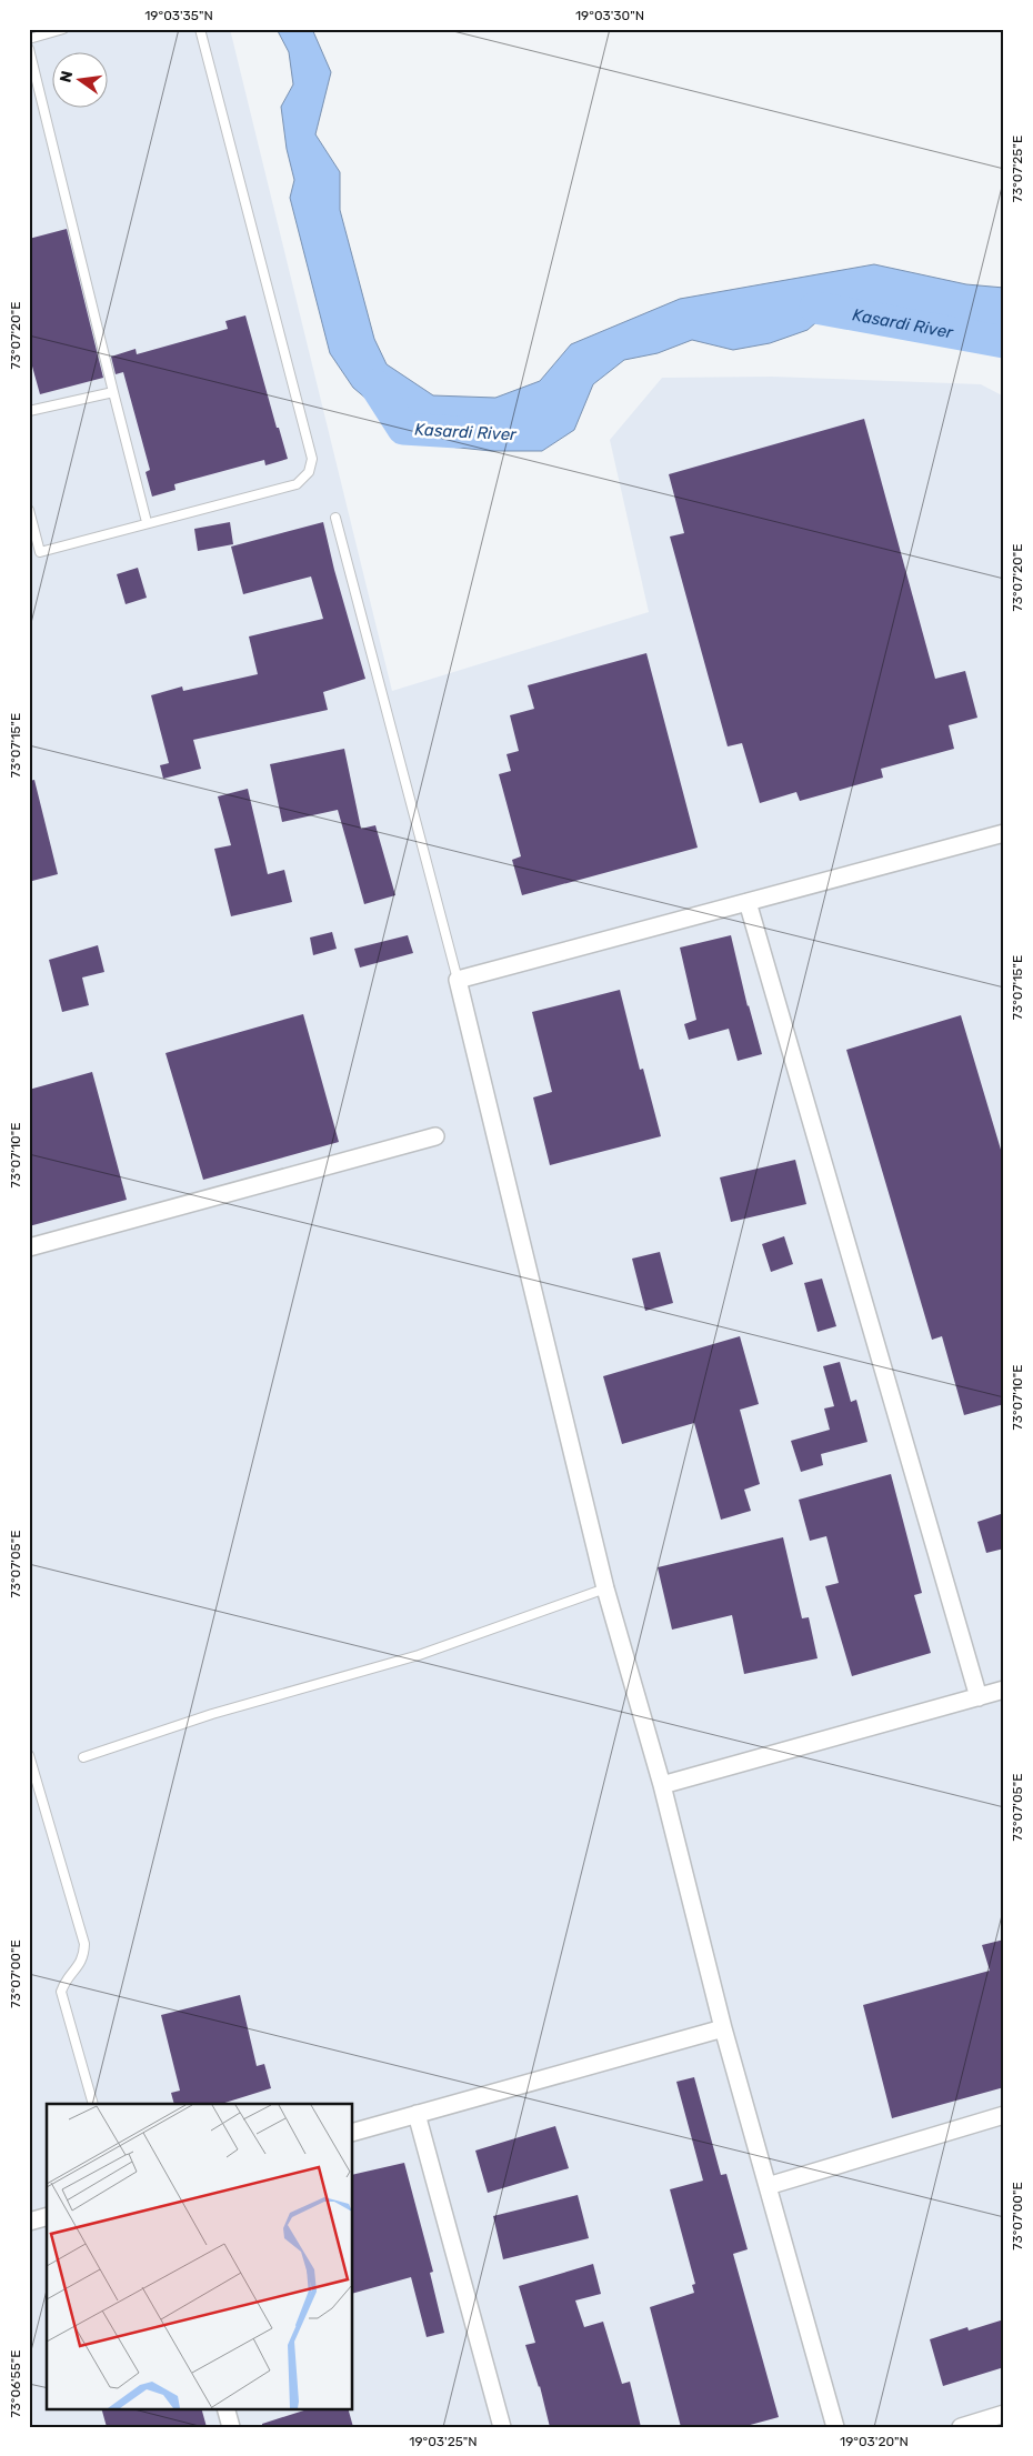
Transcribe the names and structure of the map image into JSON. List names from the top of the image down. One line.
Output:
{"water":["Kasardi River"],"north":"left","coordinates":["19°03'35\"N","19°03'30\"N","73°07'25\"E","73°07'20\"E","73°07'15\"E","73°07'10\"E","73°07'05\"E","73°07'00\"E","73°06'55\"E","19°03'25\"N","19°03'20\"N"]}
